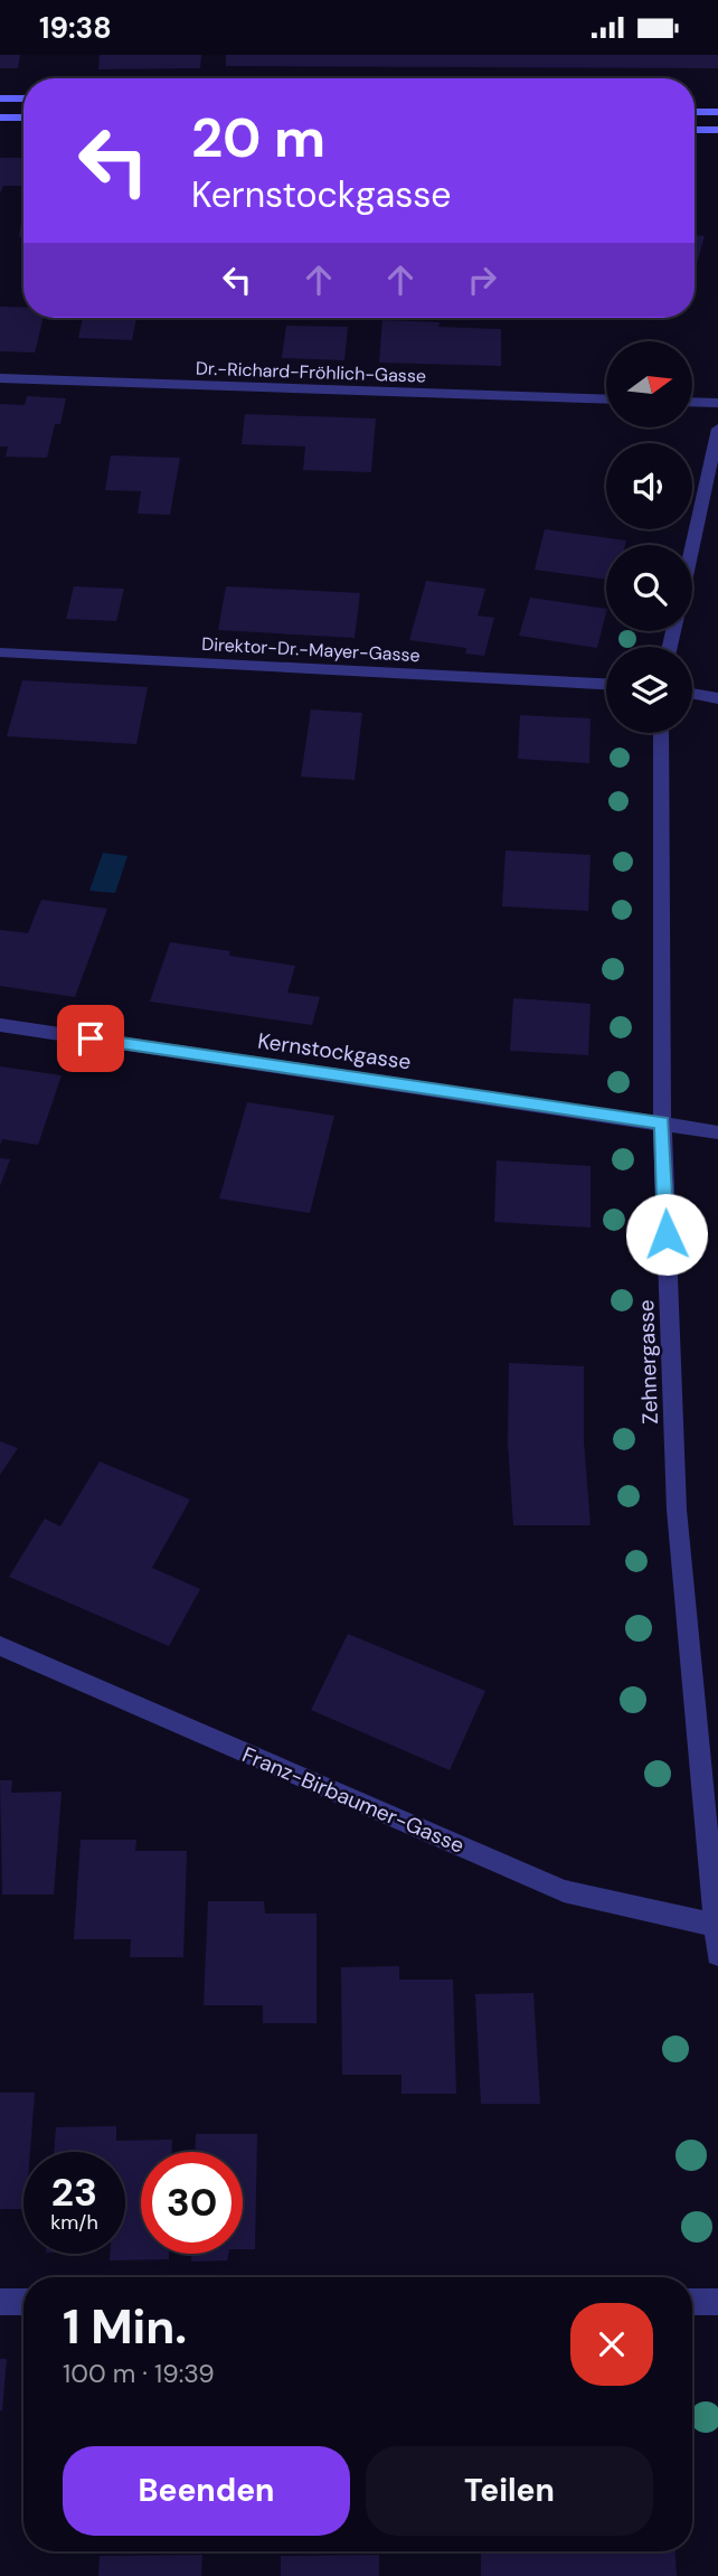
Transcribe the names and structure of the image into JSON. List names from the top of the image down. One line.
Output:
{"streets":{"street":["Dr.-Richard-Fröhlich-Gasse","Direktor-Dr.-Mayer-Gasse","Kernstockgasse","Zehnergasse","Franz-Birbaumer-Gasse"]},"crossings":[["Kernstockgasse","Zehnergasse"],["Zehnergasse","Franz-Birbaumer-Gasse"]],"north":"right","page":{"status":"19:38","turn":["20 m","Kernstockgasse"],"speed":"23 km/h","limit":"30","heading":["1 Min.","100 m · 19:39"],"buttons":["Beenden","Teilen"]}}
